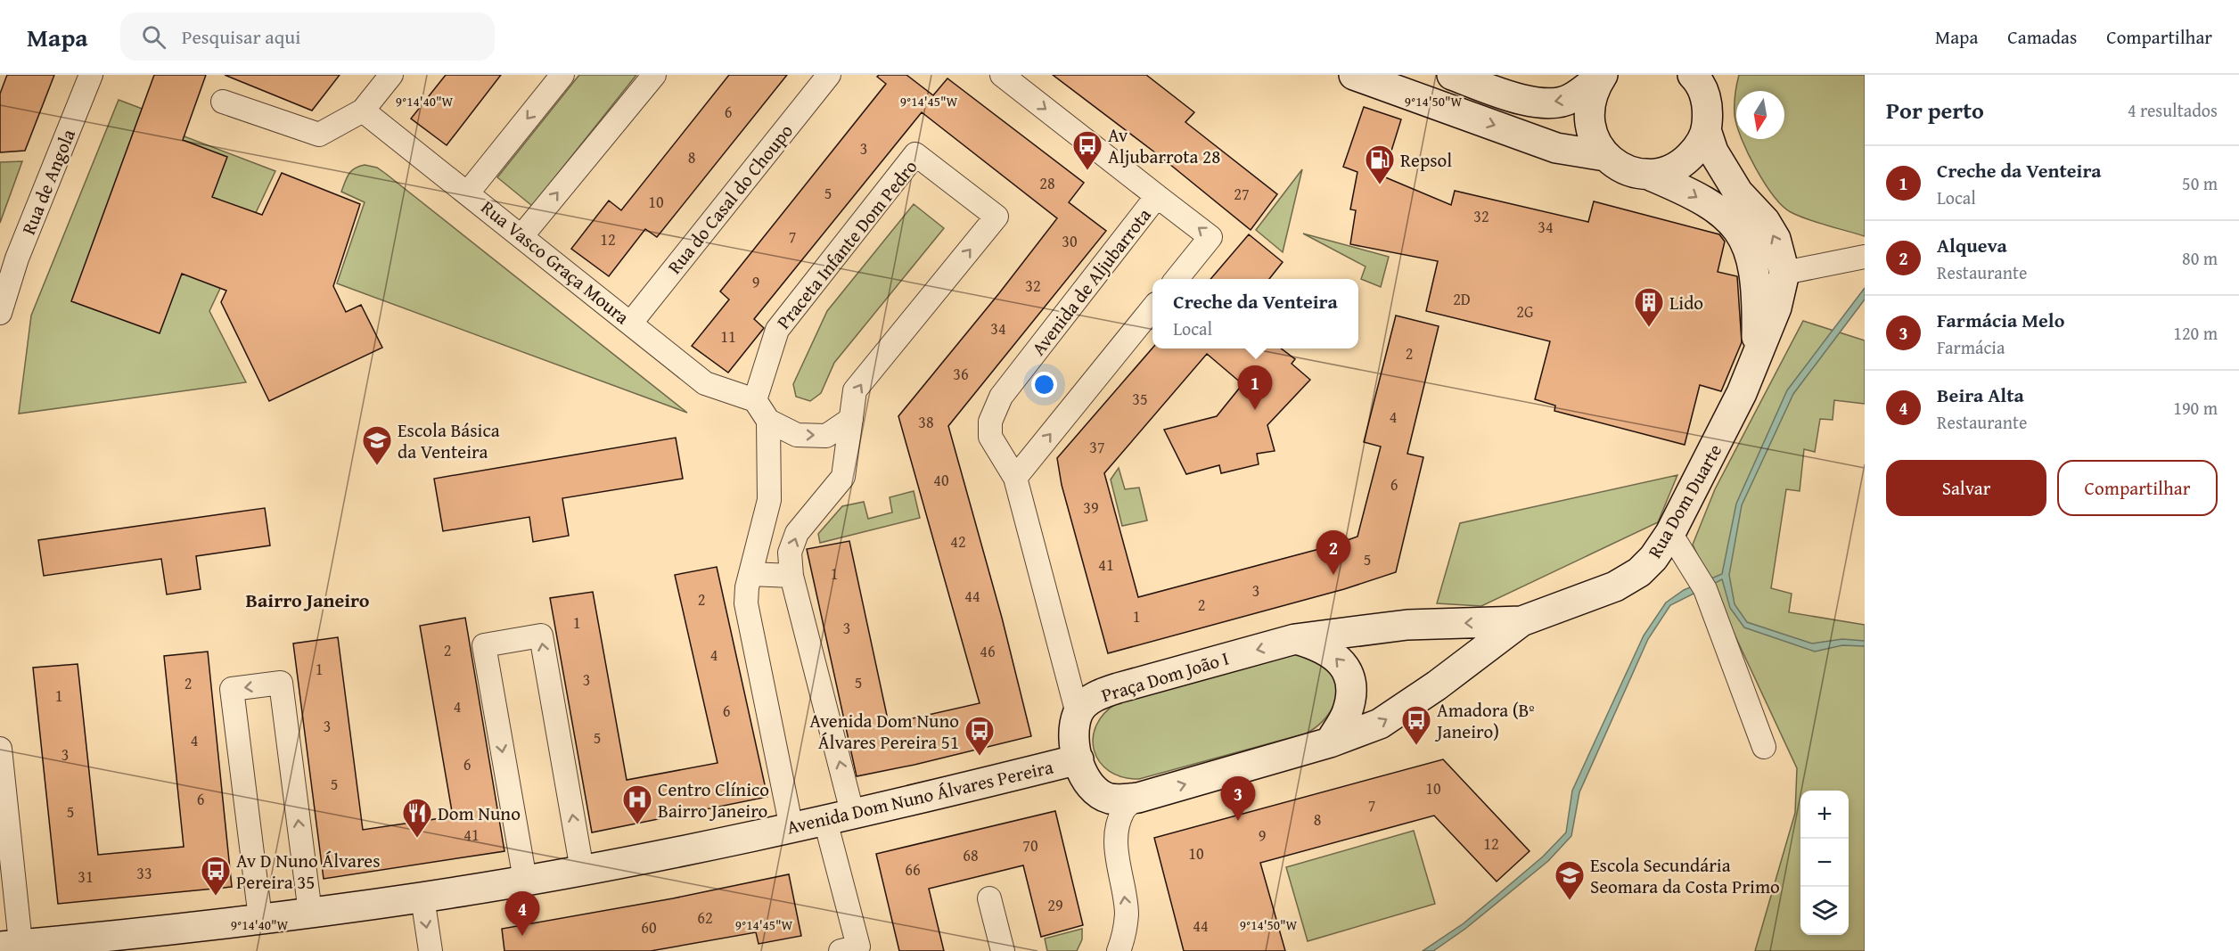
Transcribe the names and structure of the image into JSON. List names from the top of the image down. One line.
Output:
{"streets":{"street":["Rua de Angola","Rua do Casal do Choupo","Praceta Infante Dom Pedro","Rua Vasco Graça Moura","Avenida de Aljubarrota","Rua Dom Duarte","Praça Dom João I","Avenida Dom Nuno Álvares Pereira"]},"crossings":[["Rua do Casal do Choupo","Rua Vasco Graça Moura"],["Praceta Infante Dom Pedro","Rua Vasco Graça Moura"],["Praceta Infante Dom Pedro","Avenida Dom Nuno Álvares Pereira"],["Avenida de Aljubarrota","Praça Dom João I"],["Rua Dom Duarte","Praça Dom João I"]],"districts":["Bairro Janeiro"],"places":{"bus stop":["Av Aljubarrota 28","Amadora (Bº Janeiro)","Avenida Dom Nuno Álvares Pereira 51","Av D Nuno Álvares Pereira 35"],"fuel station":["Repsol"],"building":["Lido"],"school or university":["Escola Básica da Venteira","Escola Secundária Seomara da Costa Primo"],"hospital":["Centro Clínico Bairro Janeiro"],"restaurant":["Dom Nuno"]},"house_numbers":["6","3","8","28","5","27","10","32","34","7","12","30","9","32","2D","2G","34","11","2","36","35","4","38","37","40","6","39","42","5","41","1","3","44","2","2","1","1","3","2","46","4","1","3","5","2","1","4","6","3","5","4","3","6","5","10","6","7","5","8","41","9","12","70","10","68","66","33","31","29","62","44","60"],"north":"bottom","page":{"header":"Mapa","search":"Pesquisar aqui","nav":["Mapa","Camadas","Compartilhar"],"heading":["Por perto","4 resultados"],"list":[{"mark":"1","name":"Creche da Venteira","note":"Local","value":"50 m"},{"mark":"2","name":"Alqueva","note":"Restaurante","value":"80 m"},{"mark":"3","name":"Farmácia Melo","note":"Farmácia","value":"120 m"},{"mark":"4","name":"Beira Alta","note":"Restaurante","value":"190 m"}],"popup":["Creche da Venteira","Local"],"pins":["1","2","3","4"],"buttons":["Salvar","Compartilhar"],"map_buttons":["+","−"]},"coordinates":["9°14'50\"W","9°14'40\"W","9°14'45\"W"]}
